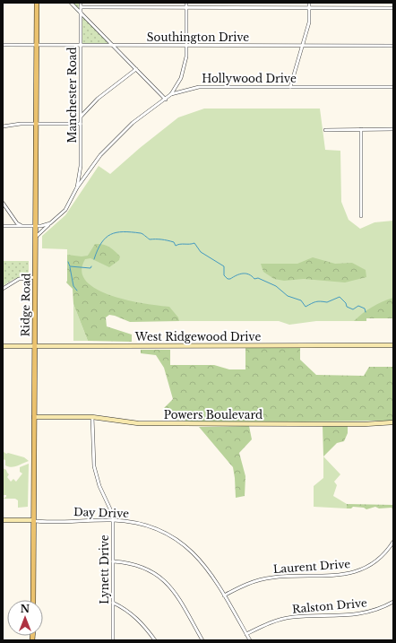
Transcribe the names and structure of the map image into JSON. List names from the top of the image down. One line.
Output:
{"streets":{"main road":["Ridge Road"],"street":["Southington Drive","Hollywood Drive","Manchester Road","West Ridgewood Drive","Powers Boulevard","Day Drive","Laurent Drive","Lynett Drive","Ralston Drive"]},"crossings":[["Southington Drive","Manchester Road"],["Southington Drive","Ridge Road"],["Ridge Road","West Ridgewood Drive"],["Ridge Road","Powers Boulevard"],["Ridge Road","Day Drive"],["Powers Boulevard","Lynett Drive"],["Day Drive","Laurent Drive"],["Day Drive","Lynett Drive"],["Day Drive","Ralston Drive"]],"north":"top"}
